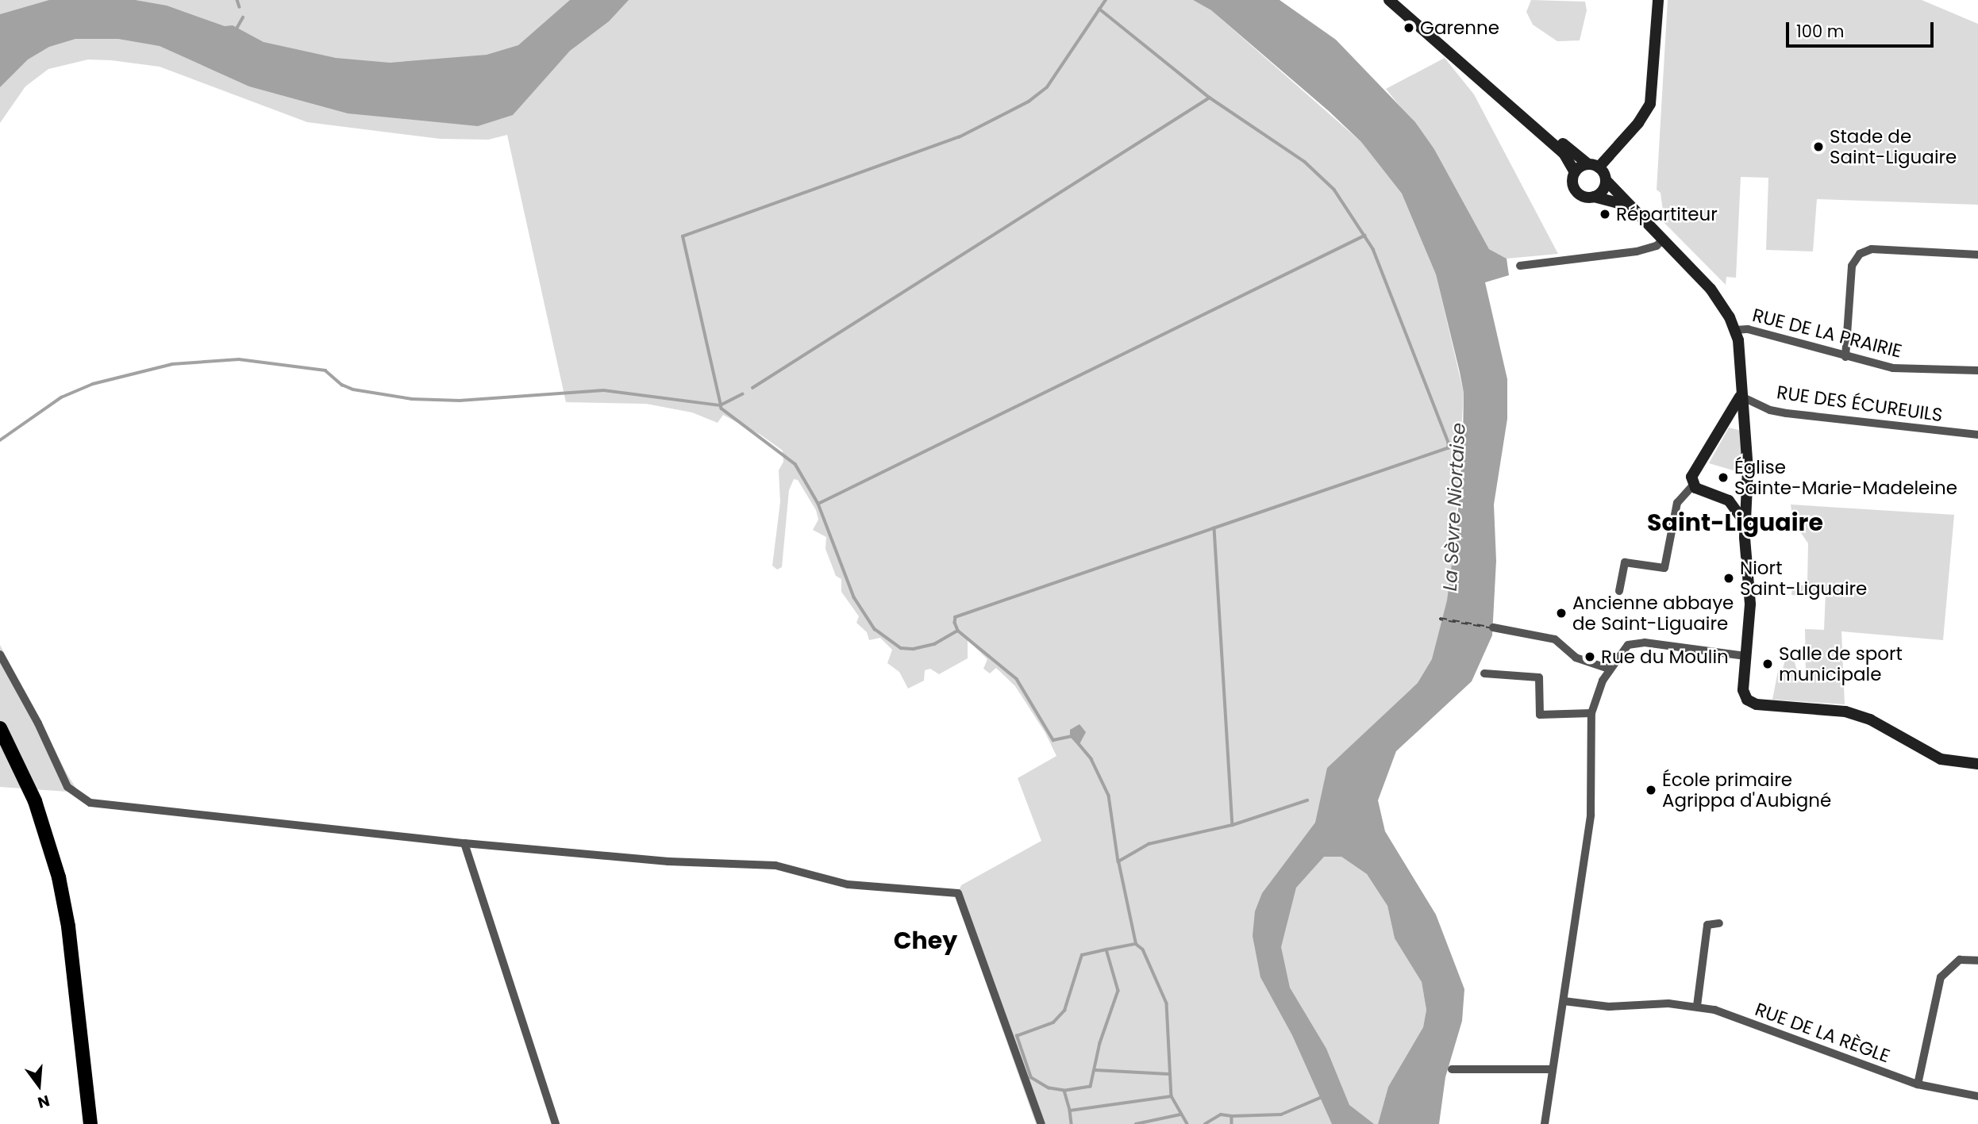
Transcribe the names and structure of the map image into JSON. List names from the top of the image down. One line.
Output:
{"streets":{"street":["RUE DE LA PRAIRIE","RUE DES ÉCUREUILS","RUE DE LA RÈGLE"]},"districts":["Saint-Liguaire","Chey"],"water":["La Sèvre Niortaise"],"places":["Garenne","Stade de Saint-Liguaire","Répartiteur","Église Sainte-Marie-Madeleine","Niort Saint-Liguaire","Ancienne abbaye de Saint-Liguaire","Rue du Moulin","Salle de sport municipale","École primaire Agrippa d'Aubigné"],"scale_bar":"100 m","north":"bottom"}
